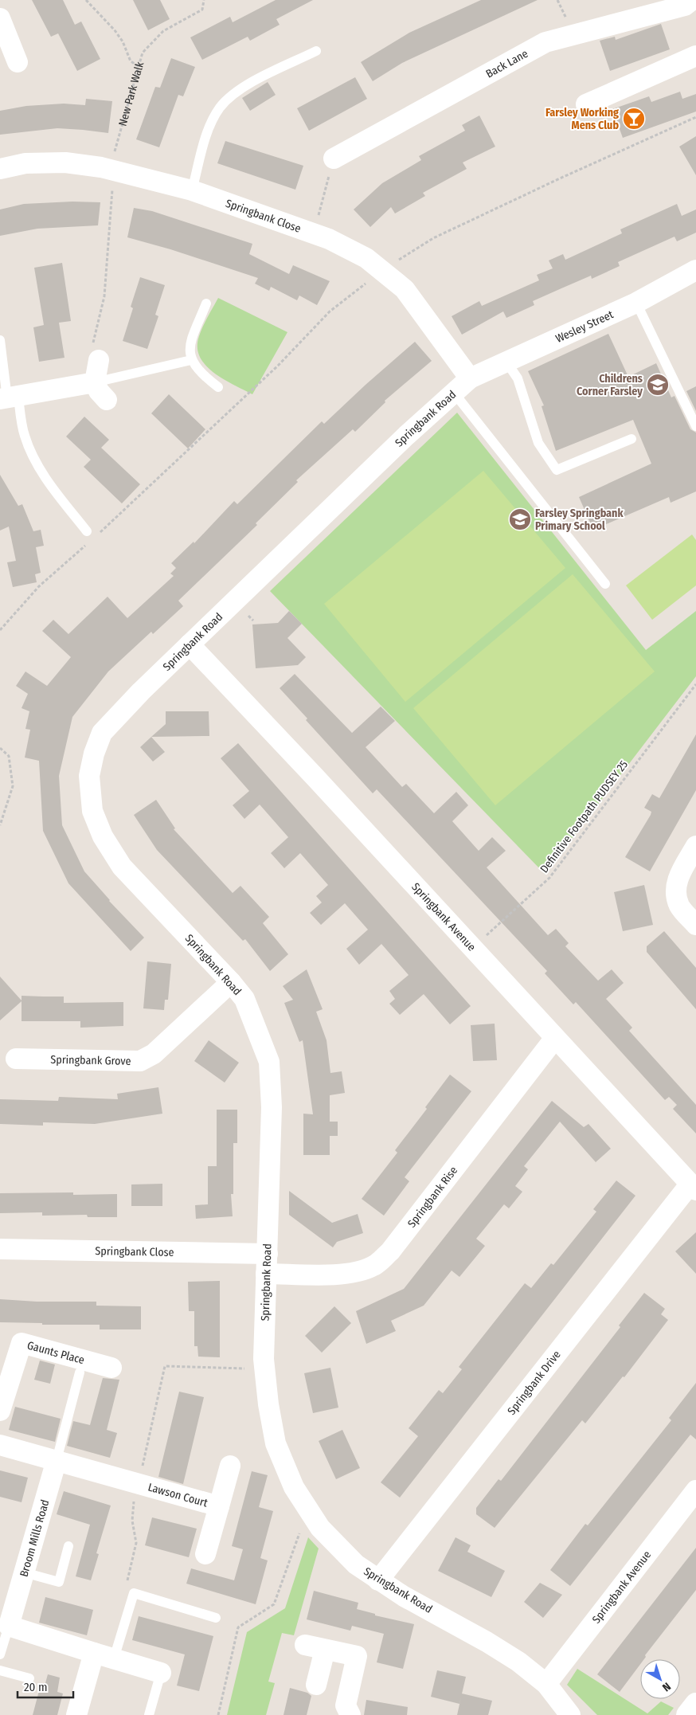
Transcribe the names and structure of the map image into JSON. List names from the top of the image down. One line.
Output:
{"streets":{"street":["Back Lane","Springbank Close","Wesley Street","Springbank Road","Springbank Avenue","Springbank Grove","Springbank Rise","Gaunts Place","Springbank Drive","Lawson Court","Broom Mills Road"],"path":["New Park Walk","Definitive Footpath PUDSEY 25"]},"crossings":[["New Park Walk","Springbank Close"],["Springbank Close","Wesley Street"],["Springbank Close","Springbank Road"],["Springbank Close","Springbank Rise"],["Wesley Street","Springbank Road"],["Springbank Road","Springbank Avenue"],["Springbank Road","Springbank Grove"],["Springbank Road","Springbank Rise"],["Springbank Road","Springbank Drive"],["Definitive Footpath PUDSEY 25","Springbank Avenue"],["Springbank Avenue","Springbank Rise"],["Springbank Avenue","Springbank Drive"]],"places":{"bar":["Farsley Working Mens Club"],"school or university":["Childrens Corner Farsley","Farsley Springbank Primary School"]},"scale_bar":"20 m","north":"bottom right"}
